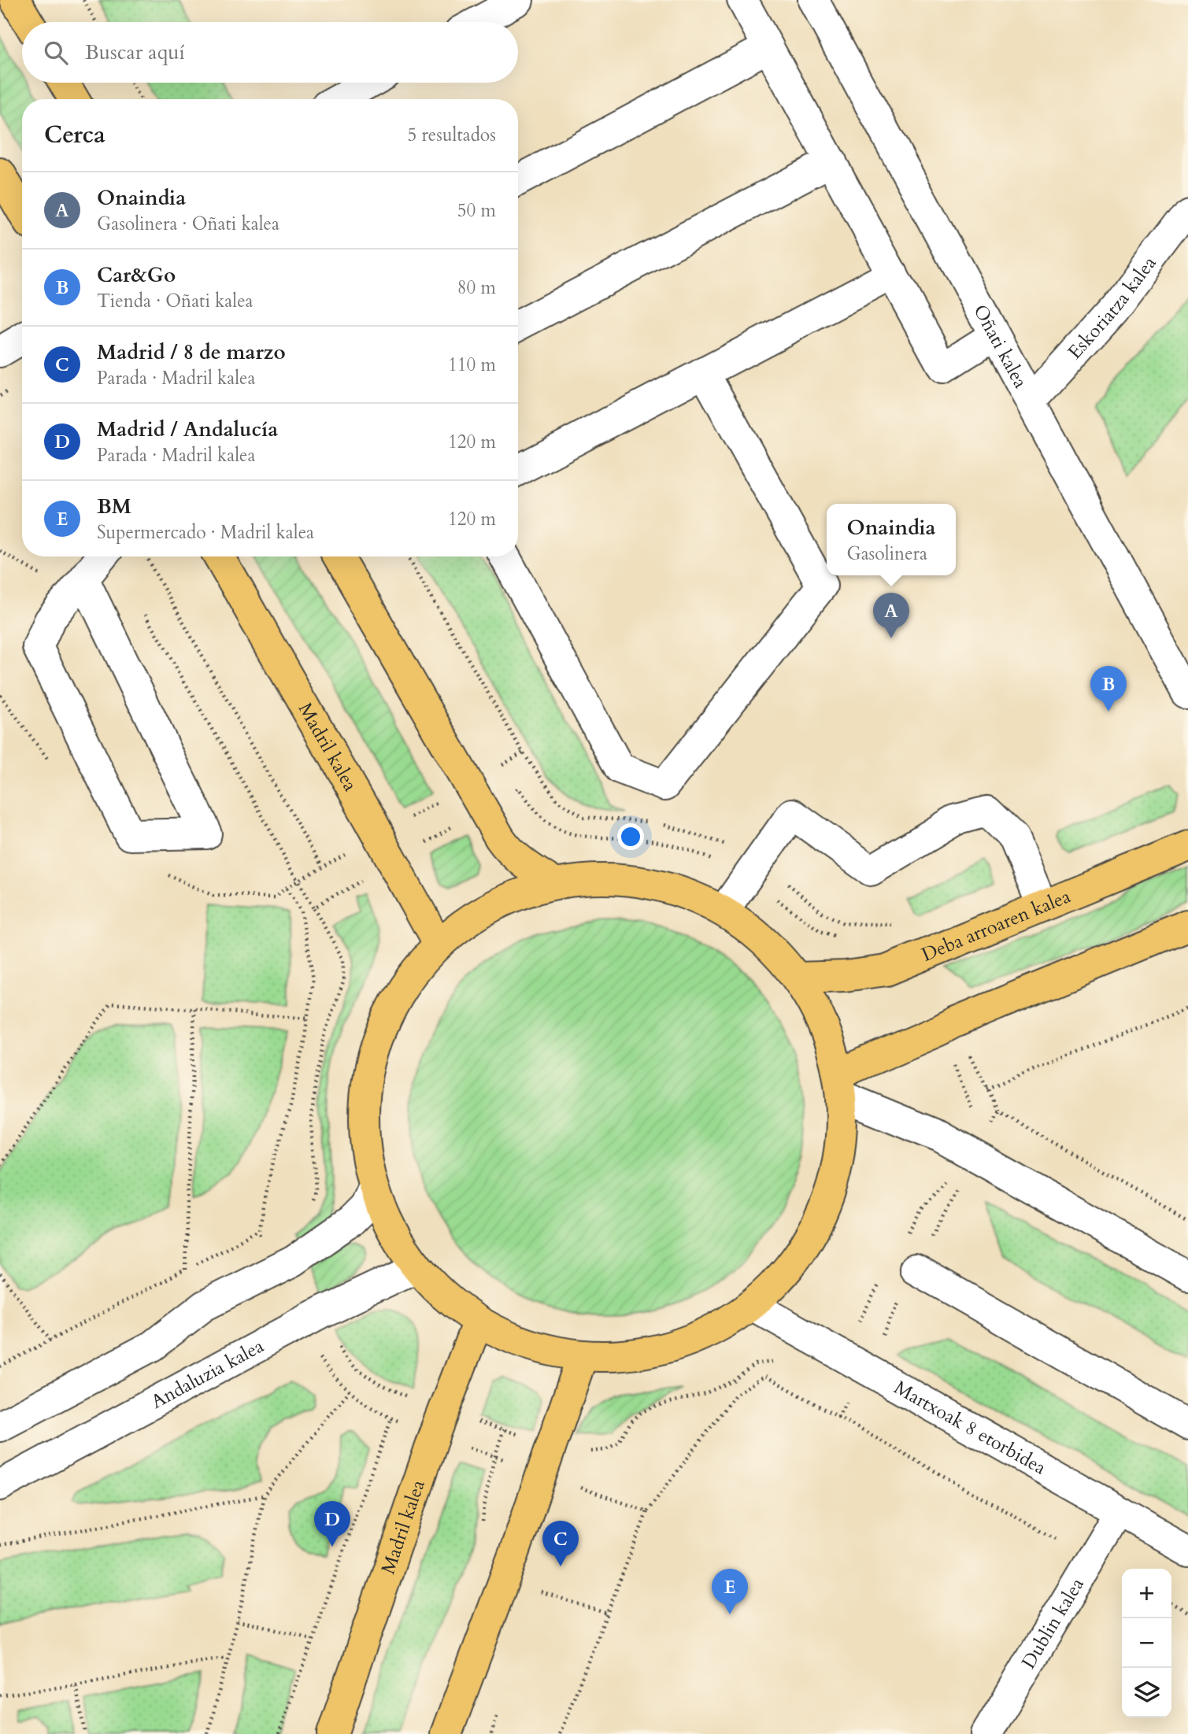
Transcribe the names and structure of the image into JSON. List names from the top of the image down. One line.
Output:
{"streets":{"main road":["Madril kalea","Deba arroaren kalea"],"street":["Eskoriatza kalea","Oñati kalea","Andaluzia kalea","Martxoak 8 etorbidea","Dublin kalea"]},"crossings":[["Eskoriatza kalea","Oñati kalea"],["Martxoak 8 etorbidea","Dublin kalea"]],"page":{"search":"Buscar aquí","heading":["Cerca","5 resultados"],"list":[{"mark":"A","name":"Onaindia","note":"Gasolinera · Oñati kalea","value":"50 m"},{"mark":"B","name":"Car&Go","note":"Tienda · Oñati kalea","value":"80 m"},{"mark":"C","name":"Madrid / 8 de marzo","note":"Parada · Madril kalea","value":"110 m"},{"mark":"D","name":"Madrid / Andalucía","note":"Parada · Madril kalea","value":"120 m"},{"mark":"E","name":"BM","note":"Supermercado · Madril kalea","value":"120 m"}],"popup":["Onaindia","Gasolinera"],"pins":["A","B","D","C","E"],"map_buttons":["+","−"]}}
